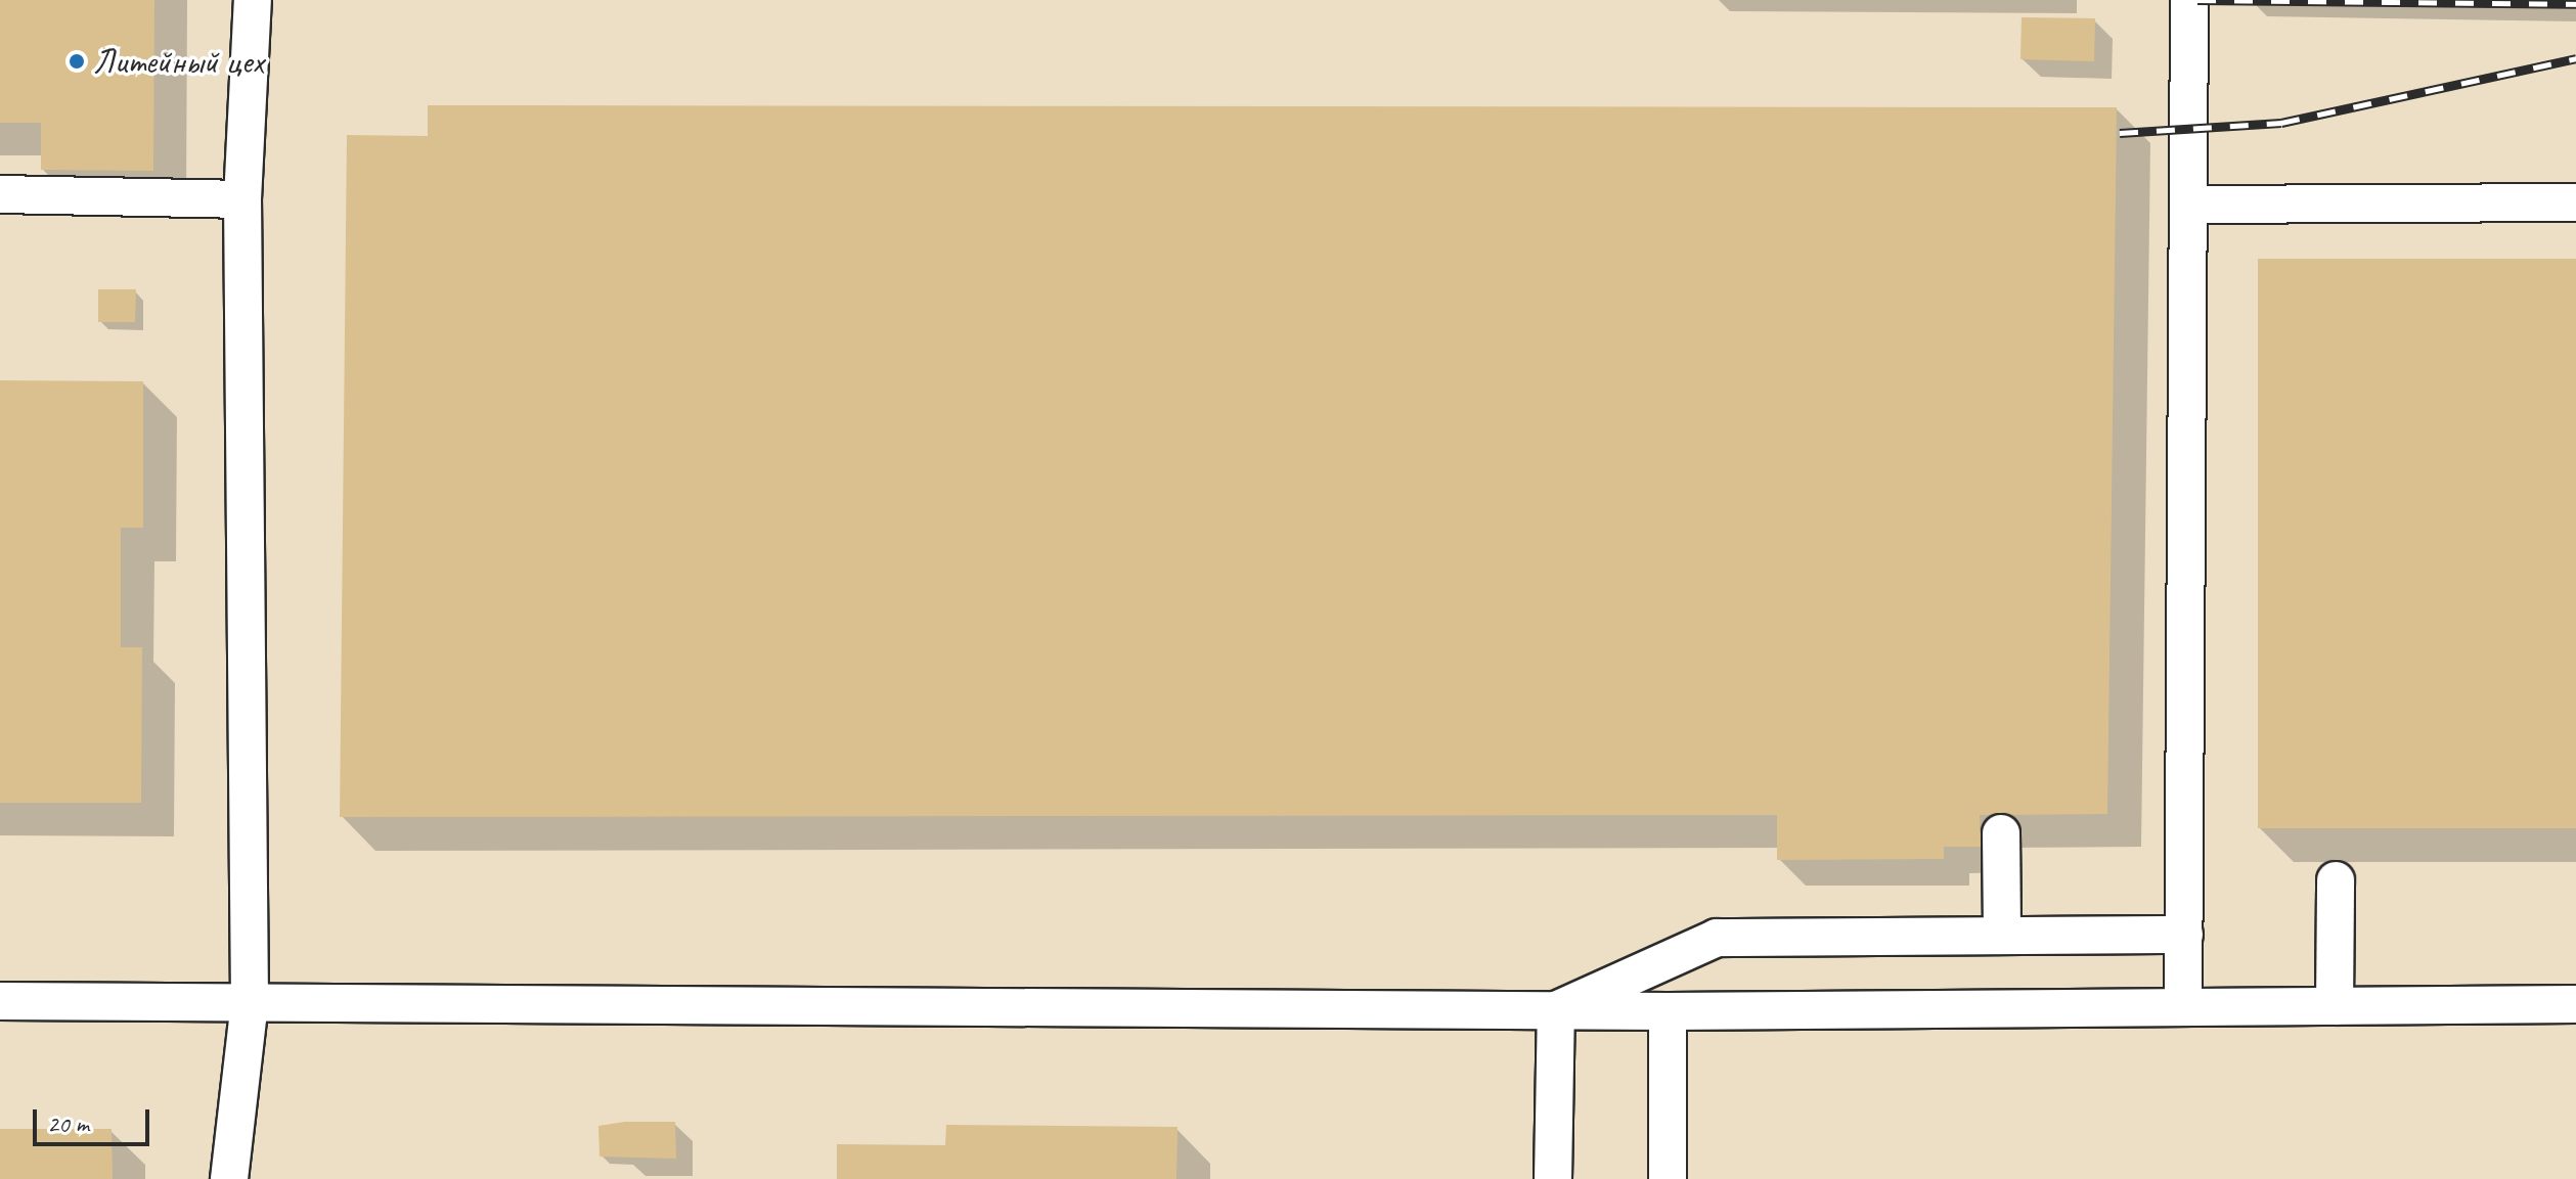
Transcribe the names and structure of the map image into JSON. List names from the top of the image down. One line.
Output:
{"places":["Литейный цех"],"scale_bar":"20 m"}
